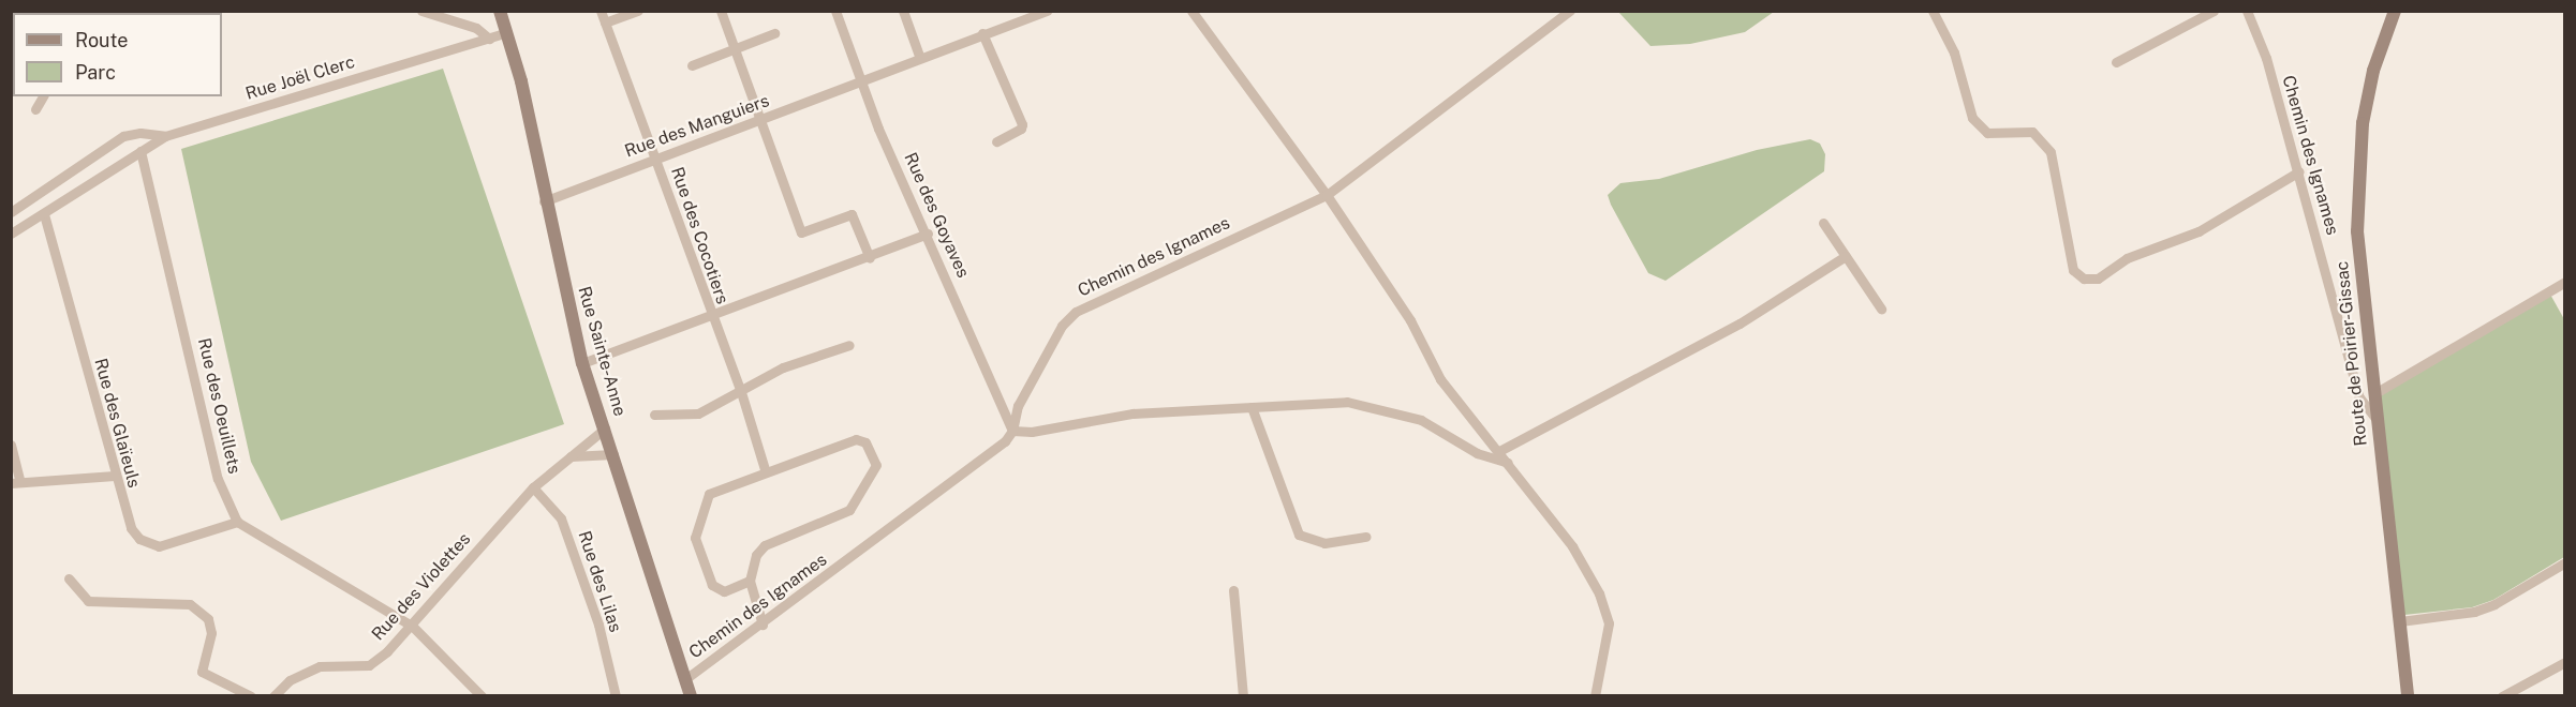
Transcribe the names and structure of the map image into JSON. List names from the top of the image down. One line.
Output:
{"streets":{"main road":["Rue Sainte-Anne","Route de Poirier-Gissac"],"street":["Rue Joël Clerc","Rue des Manguiers","Chemin des Ignames","Rue des Goyaves","Rue des Cocotiers","Rue des Oeuillets","Rue des Glaïeuls","Rue des Lilas","Rue des Violettes"]},"crossings":[["Rue Joël Clerc","Rue Sainte-Anne"],["Rue Joël Clerc","Rue des Oeuillets"],["Rue Joël Clerc","Rue des Glaïeuls"],["Rue des Manguiers","Rue des Goyaves"],["Rue des Manguiers","Rue des Cocotiers"],["Rue des Manguiers","Rue Sainte-Anne"],["Chemin des Ignames","Rue des Goyaves"],["Chemin des Ignames","Rue Sainte-Anne"],["Chemin des Ignames","Route de Poirier-Gissac"],["Rue Sainte-Anne","Rue des Violettes"],["Rue des Oeuillets","Rue des Glaïeuls"],["Rue des Lilas","Rue des Violettes"]],"legend":["Route","Parc"]}
